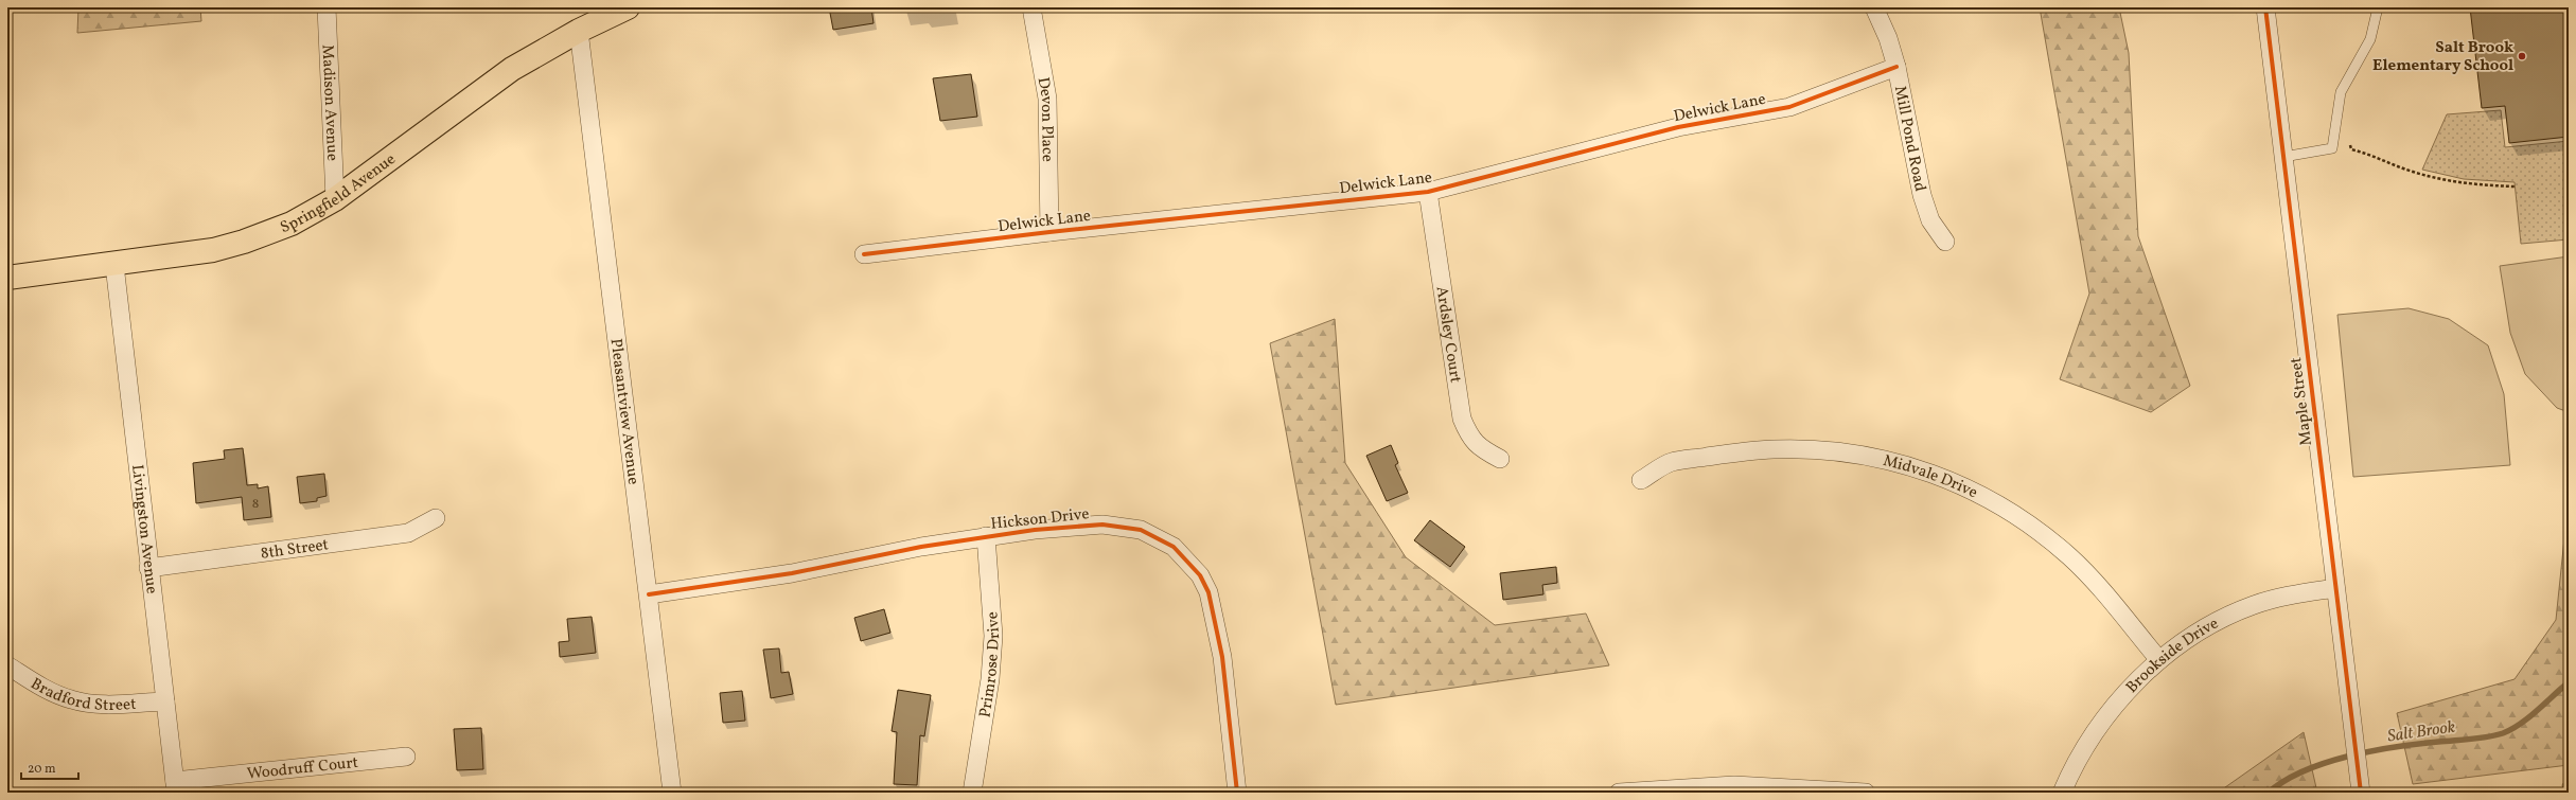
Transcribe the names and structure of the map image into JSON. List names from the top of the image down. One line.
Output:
{"streets":{"main road":["Springfield Avenue"],"street":["Madison Avenue","Delwick Lane","Devon Place","Mill Pond Road","Ardsley Court","Maple Street","Pleasantview Avenue","Midvale Drive","Hickson Drive","Livingston Avenue","8th Street","Brookside Drive","Primrose Drive","Bradford Street","Woodruff Court"]},"crossings":[["Madison Avenue","Springfield Avenue"],["Delwick Lane","Devon Place"],["Delwick Lane","Mill Pond Road"],["Delwick Lane","Ardsley Court"],["Springfield Avenue","Pleasantview Avenue"],["Springfield Avenue","Livingston Avenue"],["Maple Street","Brookside Drive"],["Pleasantview Avenue","Hickson Drive"],["Midvale Drive","Brookside Drive"],["Hickson Drive","Primrose Drive"],["Livingston Avenue","8th Street"],["Livingston Avenue","Bradford Street"],["Livingston Avenue","Woodruff Court"]],"water":["Salt Brook"],"places":["Salt Brook Elementary School"],"house_numbers":["8"],"scale_bar":"20 m"}
